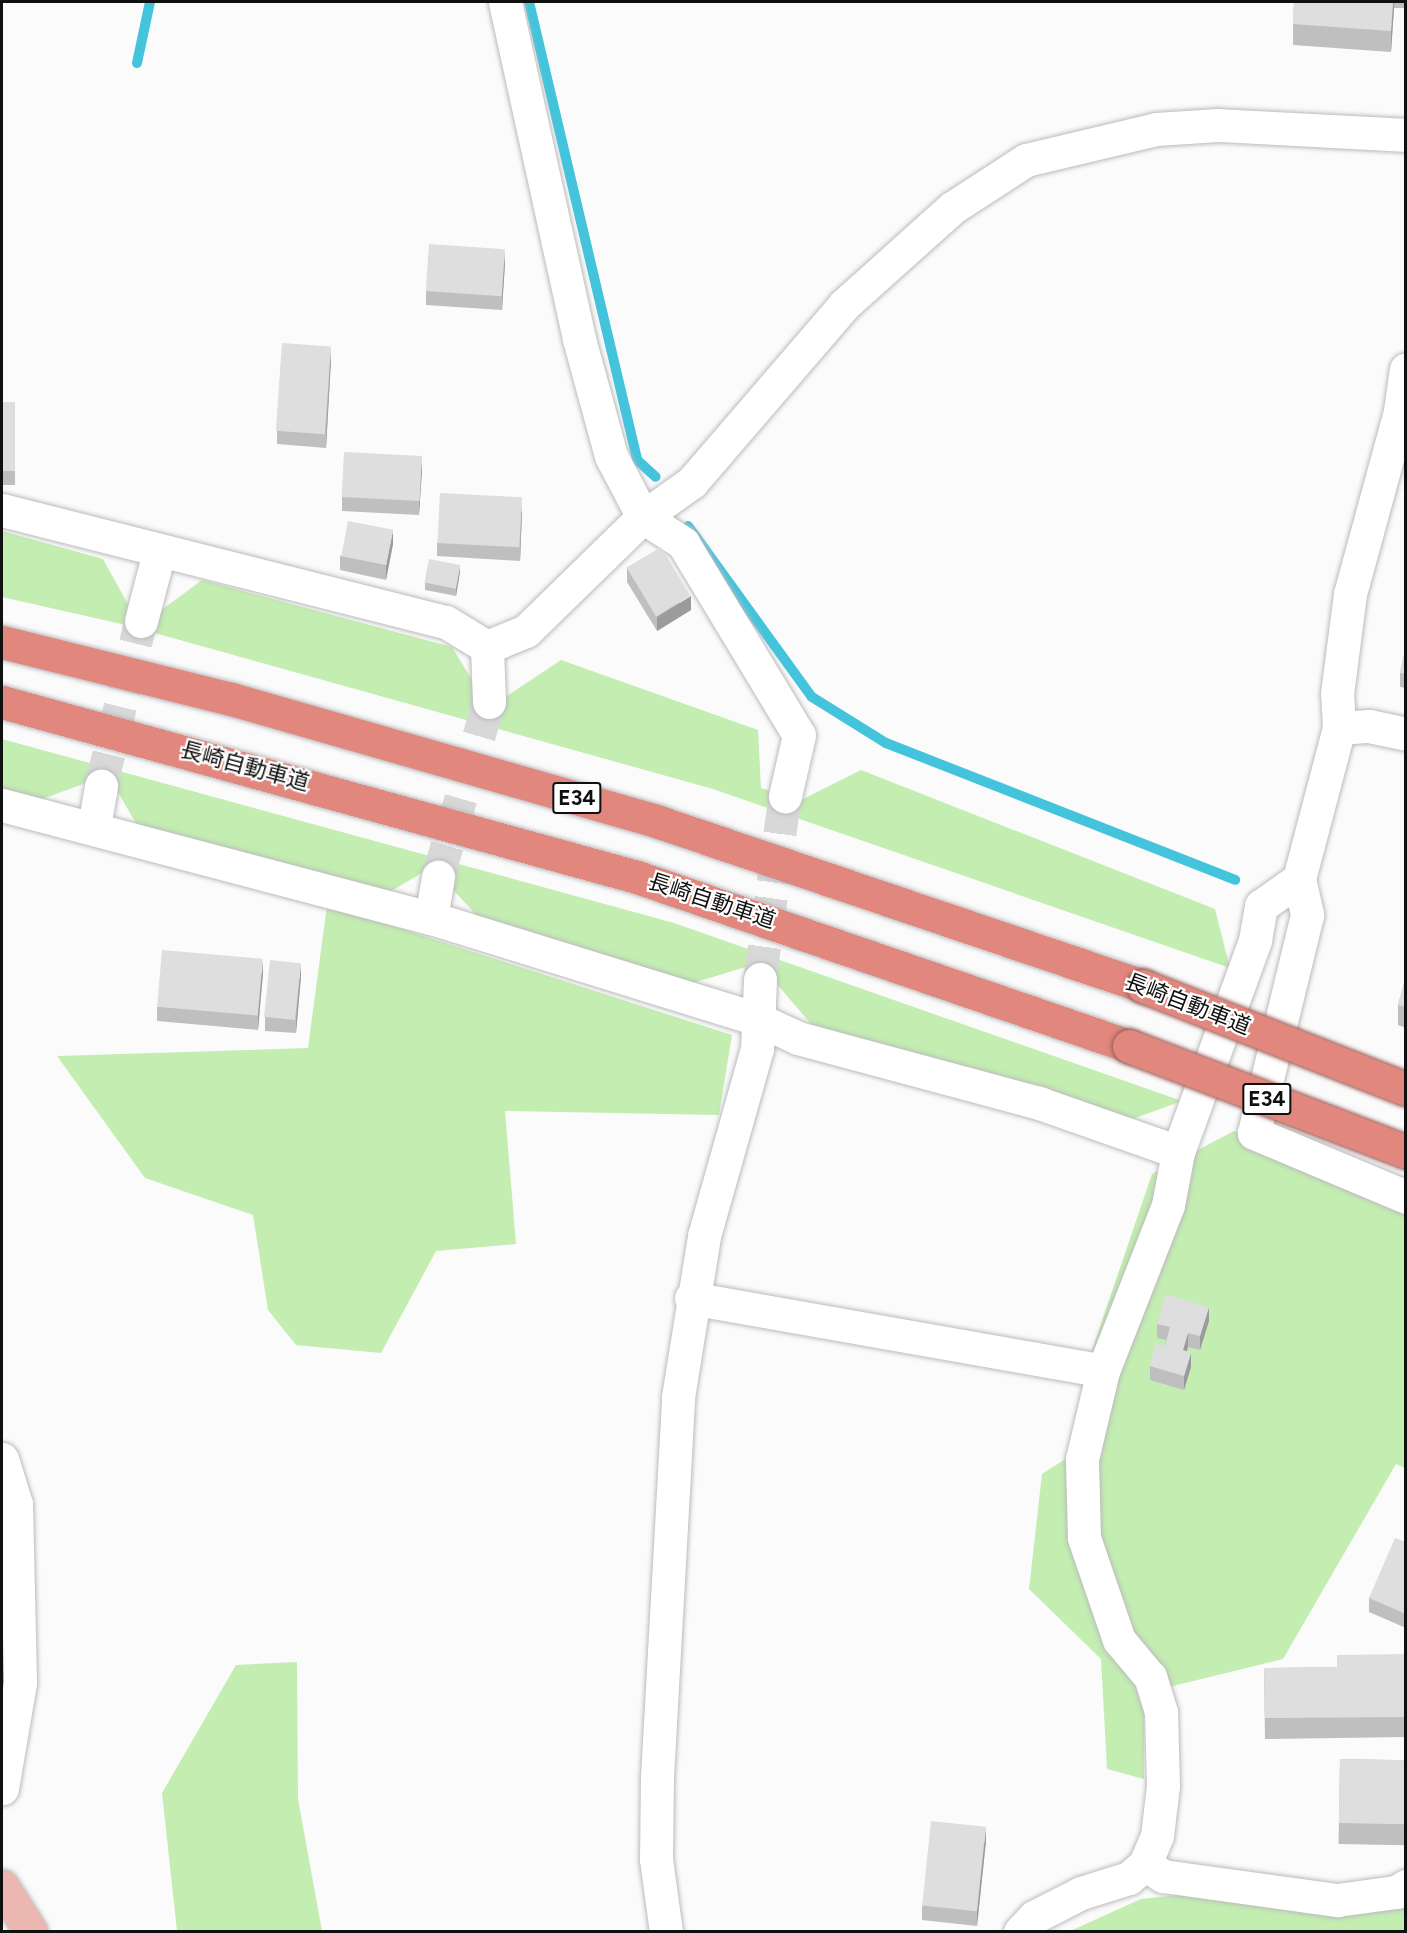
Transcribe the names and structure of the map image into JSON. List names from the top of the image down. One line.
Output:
{"streets":{"highway":["長崎自動車道","E34"]}}
